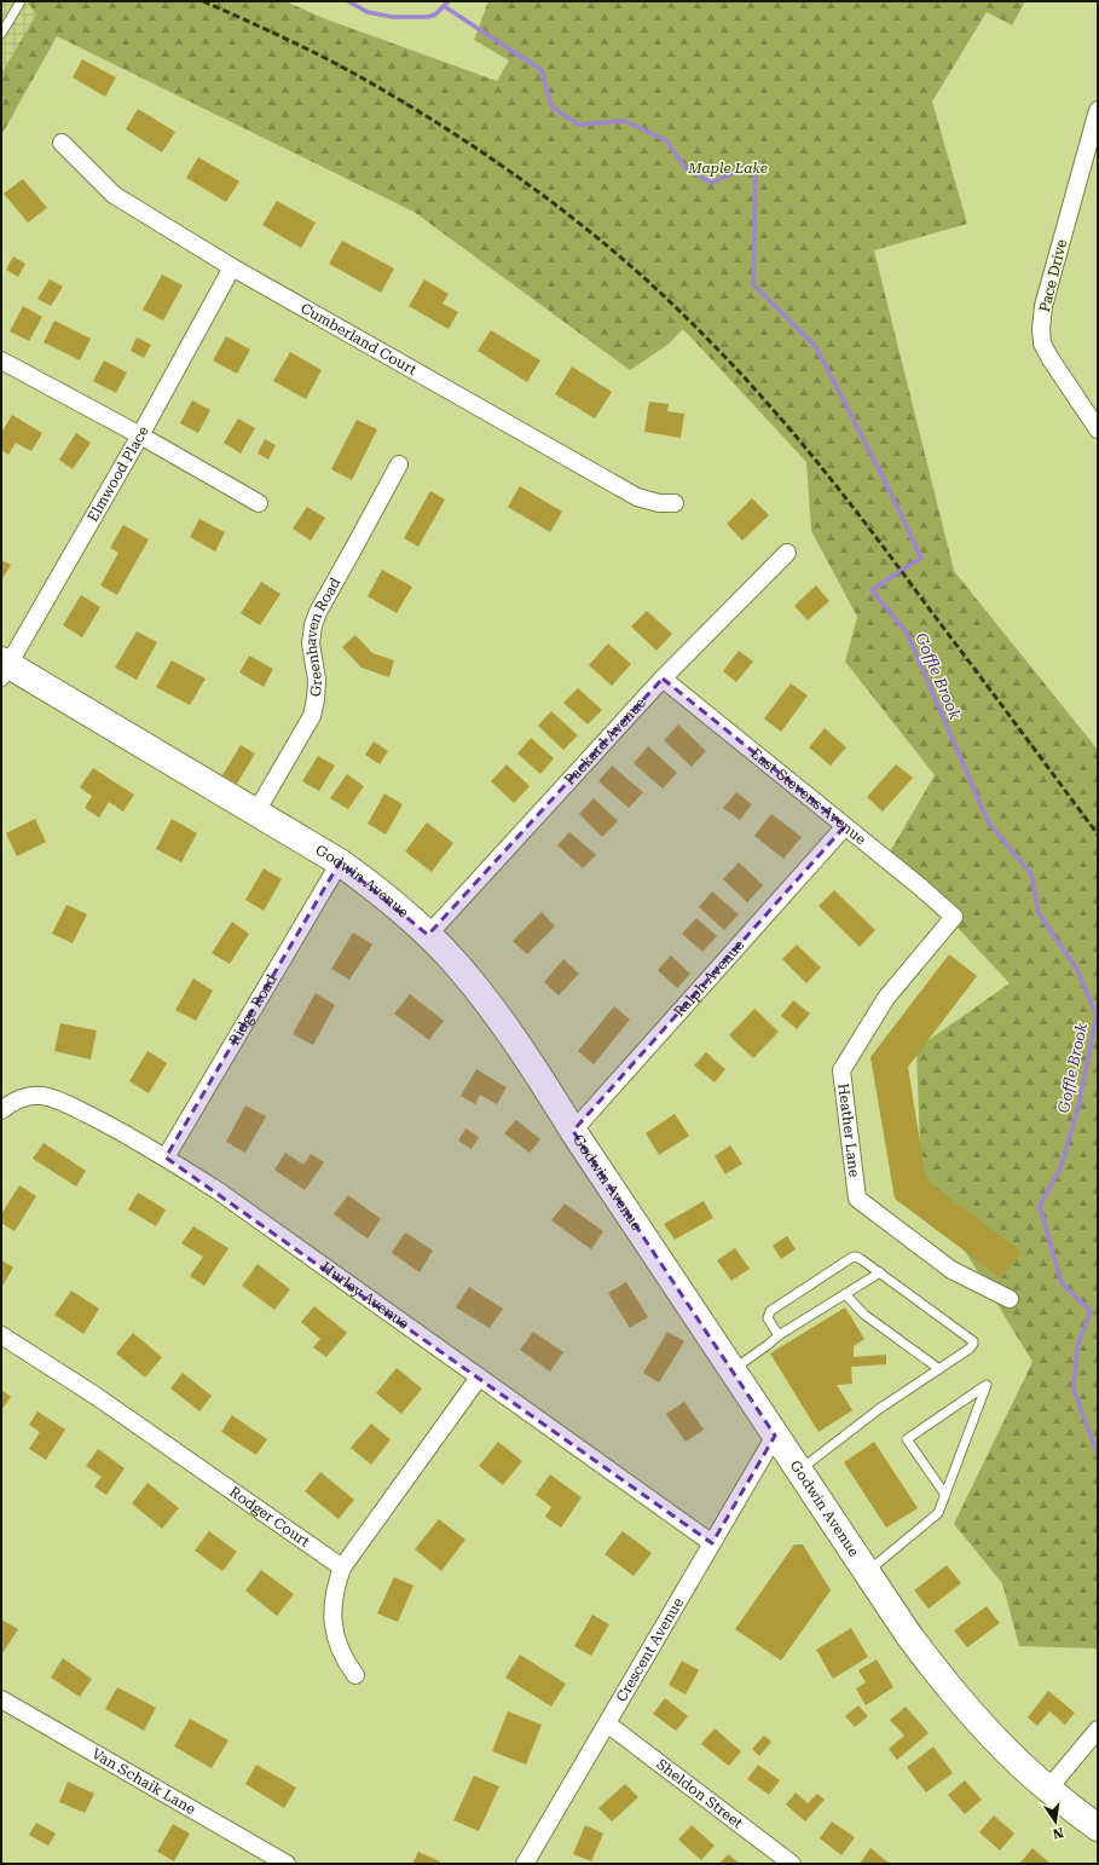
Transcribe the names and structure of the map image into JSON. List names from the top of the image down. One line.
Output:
{"streets":{"main road":["Godwin Avenue"],"street":["Pace Drive","Cumberland Court","Elmwood Place","Greenhaven Road","Packard Avenue","East Stevens Avenue","Ralph Avenue","Ridge Road","Heather Lane","Hurley Avenue","Rodger Court","Crescent Avenue","Van Schaik Lane","Sheldon Street"]},"crossings":[["Cumberland Court","Elmwood Place"],["Elmwood Place","Godwin Avenue"],["Greenhaven Road","Godwin Avenue"],["Packard Avenue","East Stevens Avenue"],["Packard Avenue","Godwin Avenue"],["East Stevens Avenue","Ralph Avenue"],["East Stevens Avenue","Heather Lane"],["Godwin Avenue","Ralph Avenue"],["Godwin Avenue","Ridge Road"],["Godwin Avenue","Crescent Avenue"],["Ridge Road","Hurley Avenue"],["Hurley Avenue","Crescent Avenue"],["Crescent Avenue","Sheldon Street"]],"water":["Goffle Brook"],"parks":["Maple Lake"],"north":"bottom"}
